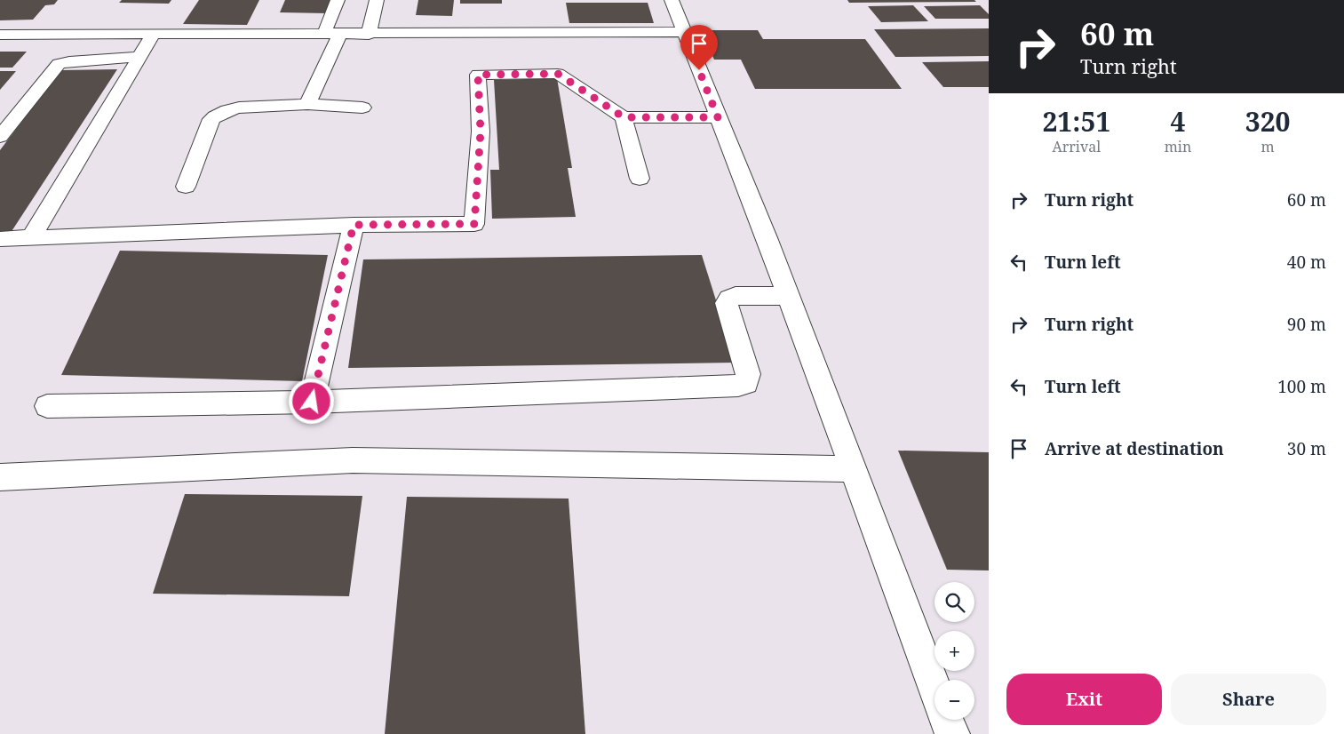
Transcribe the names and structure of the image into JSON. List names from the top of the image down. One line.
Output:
{"page":{"turn":["60 m","Turn right"],"eta":["21:51","Arrival","4","min","320","m"],"list":[{"name":"Turn right","value":"60 m"},{"name":"Turn left","value":"40 m"},{"name":"Turn right","value":"90 m"},{"name":"Turn left","value":"100 m"},{"name":"Arrive at destination","value":"30 m"}],"map_buttons":["+","−"],"buttons":["Exit","Share"]}}
